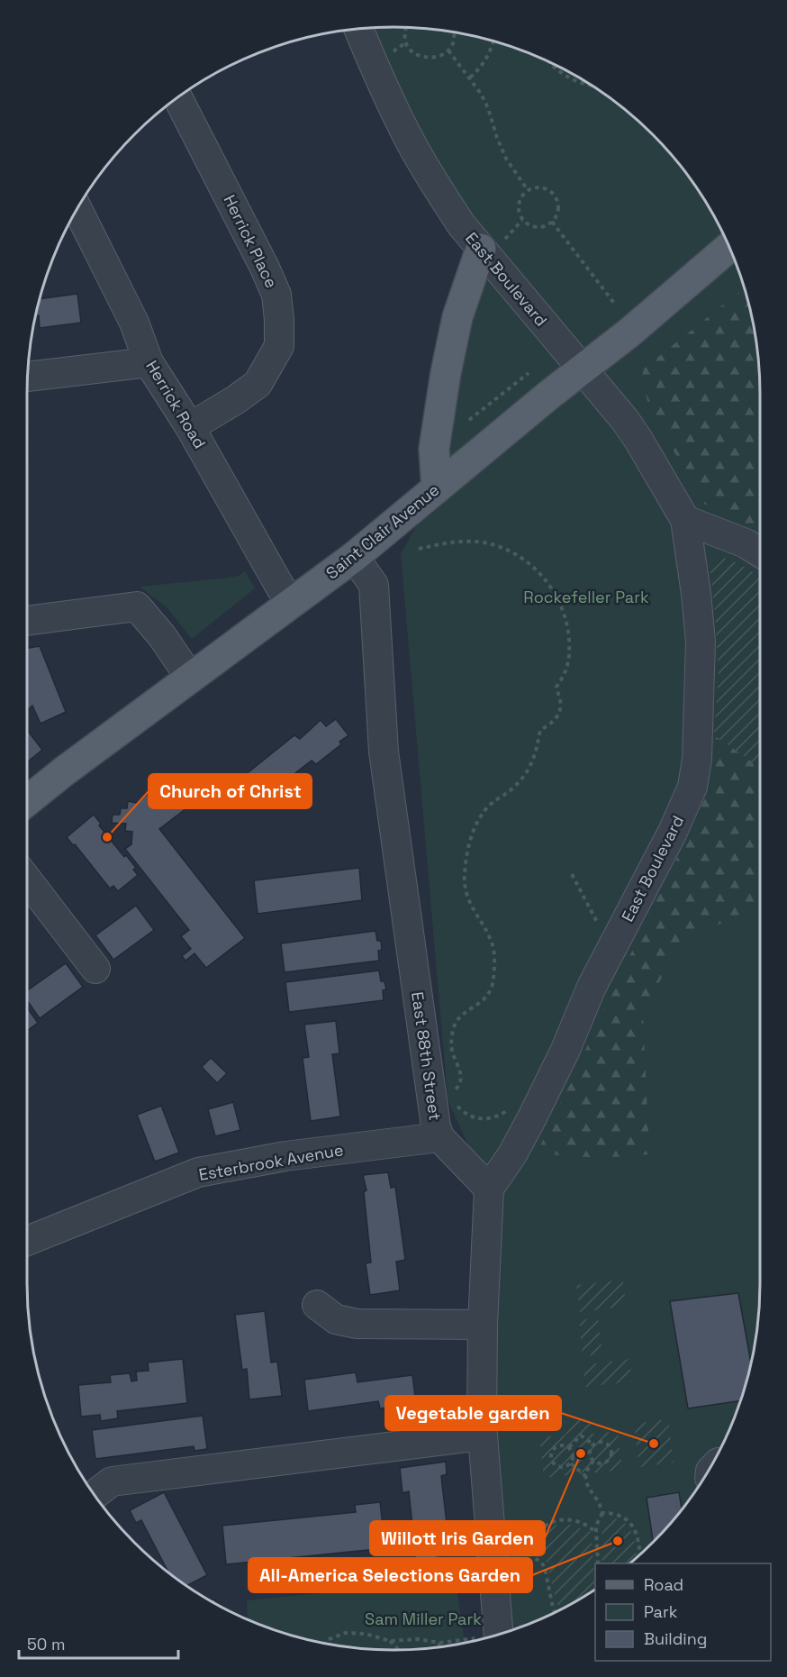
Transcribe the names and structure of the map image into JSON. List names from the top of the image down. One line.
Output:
{"streets":{"main road":["Saint Clair Avenue"],"street":["Herrick Place","East Boulevard","Herrick Road","East 88th Street","Esterbrook Avenue"]},"crossings":[["Herrick Place","Herrick Road"],["East Boulevard","Saint Clair Avenue"],["East Boulevard","East 88th Street"],["Herrick Road","Saint Clair Avenue"],["Saint Clair Avenue","East 88th Street"],["East 88th Street","Esterbrook Avenue"]],"parks":["Rockefeller Park","Sam Miller Park"],"places":["Church of Christ","Vegetable garden","Willott Iris Garden","All-America Selections Garden"],"legend":["Road","Park","Building"],"scale_bar":"50 m"}
